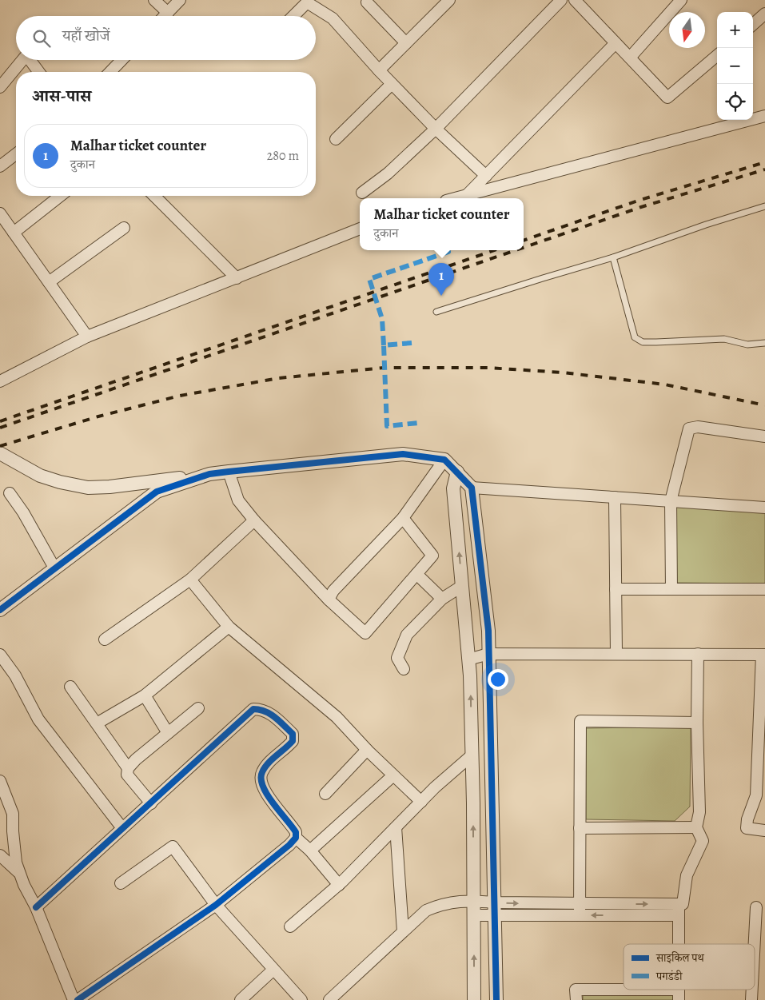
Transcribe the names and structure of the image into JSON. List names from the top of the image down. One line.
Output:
{"legend":["साइकिल पथ","पगडंडी"],"north":"bottom","page":{"map_buttons":["+","−"],"search":"यहाँ खोजें","heading":"आस-पास","list":[{"mark":"1","name":"Malhar ticket counter","note":"दुकान","value":"280 m"}],"popup":["Malhar ticket counter","दुकान"],"pins":"1"}}
